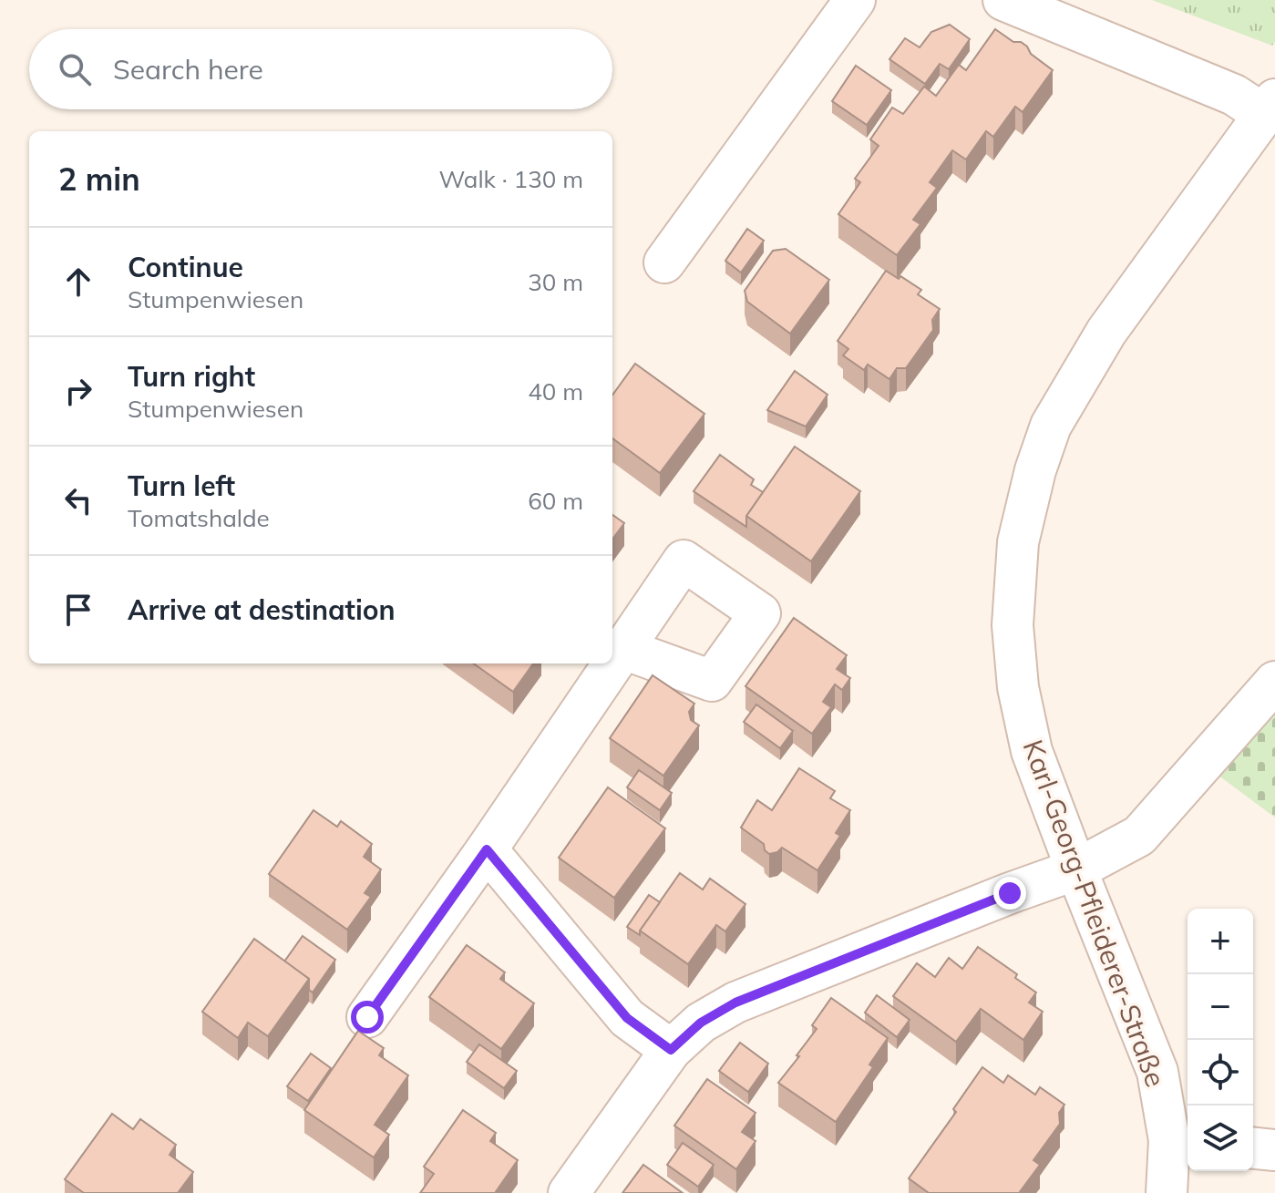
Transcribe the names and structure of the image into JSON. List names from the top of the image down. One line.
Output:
{"streets":{"street":["Karl-Georg-Pfleiderer-Straße"]},"page":{"search":"Search here","heading":["2 min","Walk · 130 m"],"list":[["Continue","Stumpenwiesen","30 m"],["Turn right","Stumpenwiesen","40 m"],["Turn left","Tomatshalde","60 m"],"Arrive at destination"],"map_buttons":["+","−"]}}
